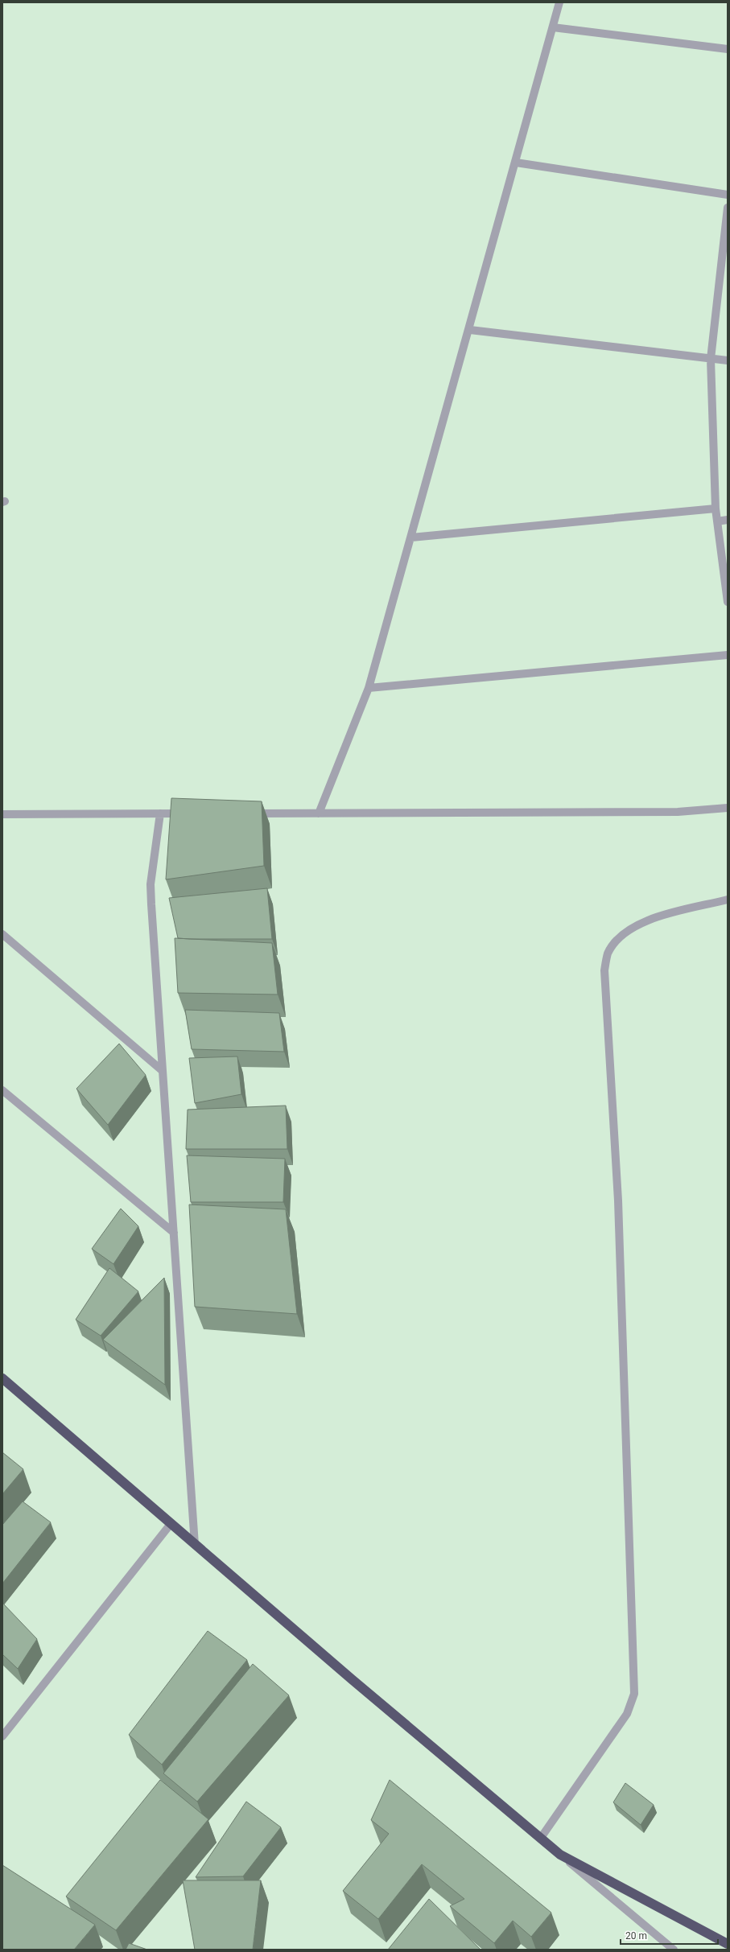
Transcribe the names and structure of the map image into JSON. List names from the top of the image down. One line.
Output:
{"scale_bar":"20 m"}
